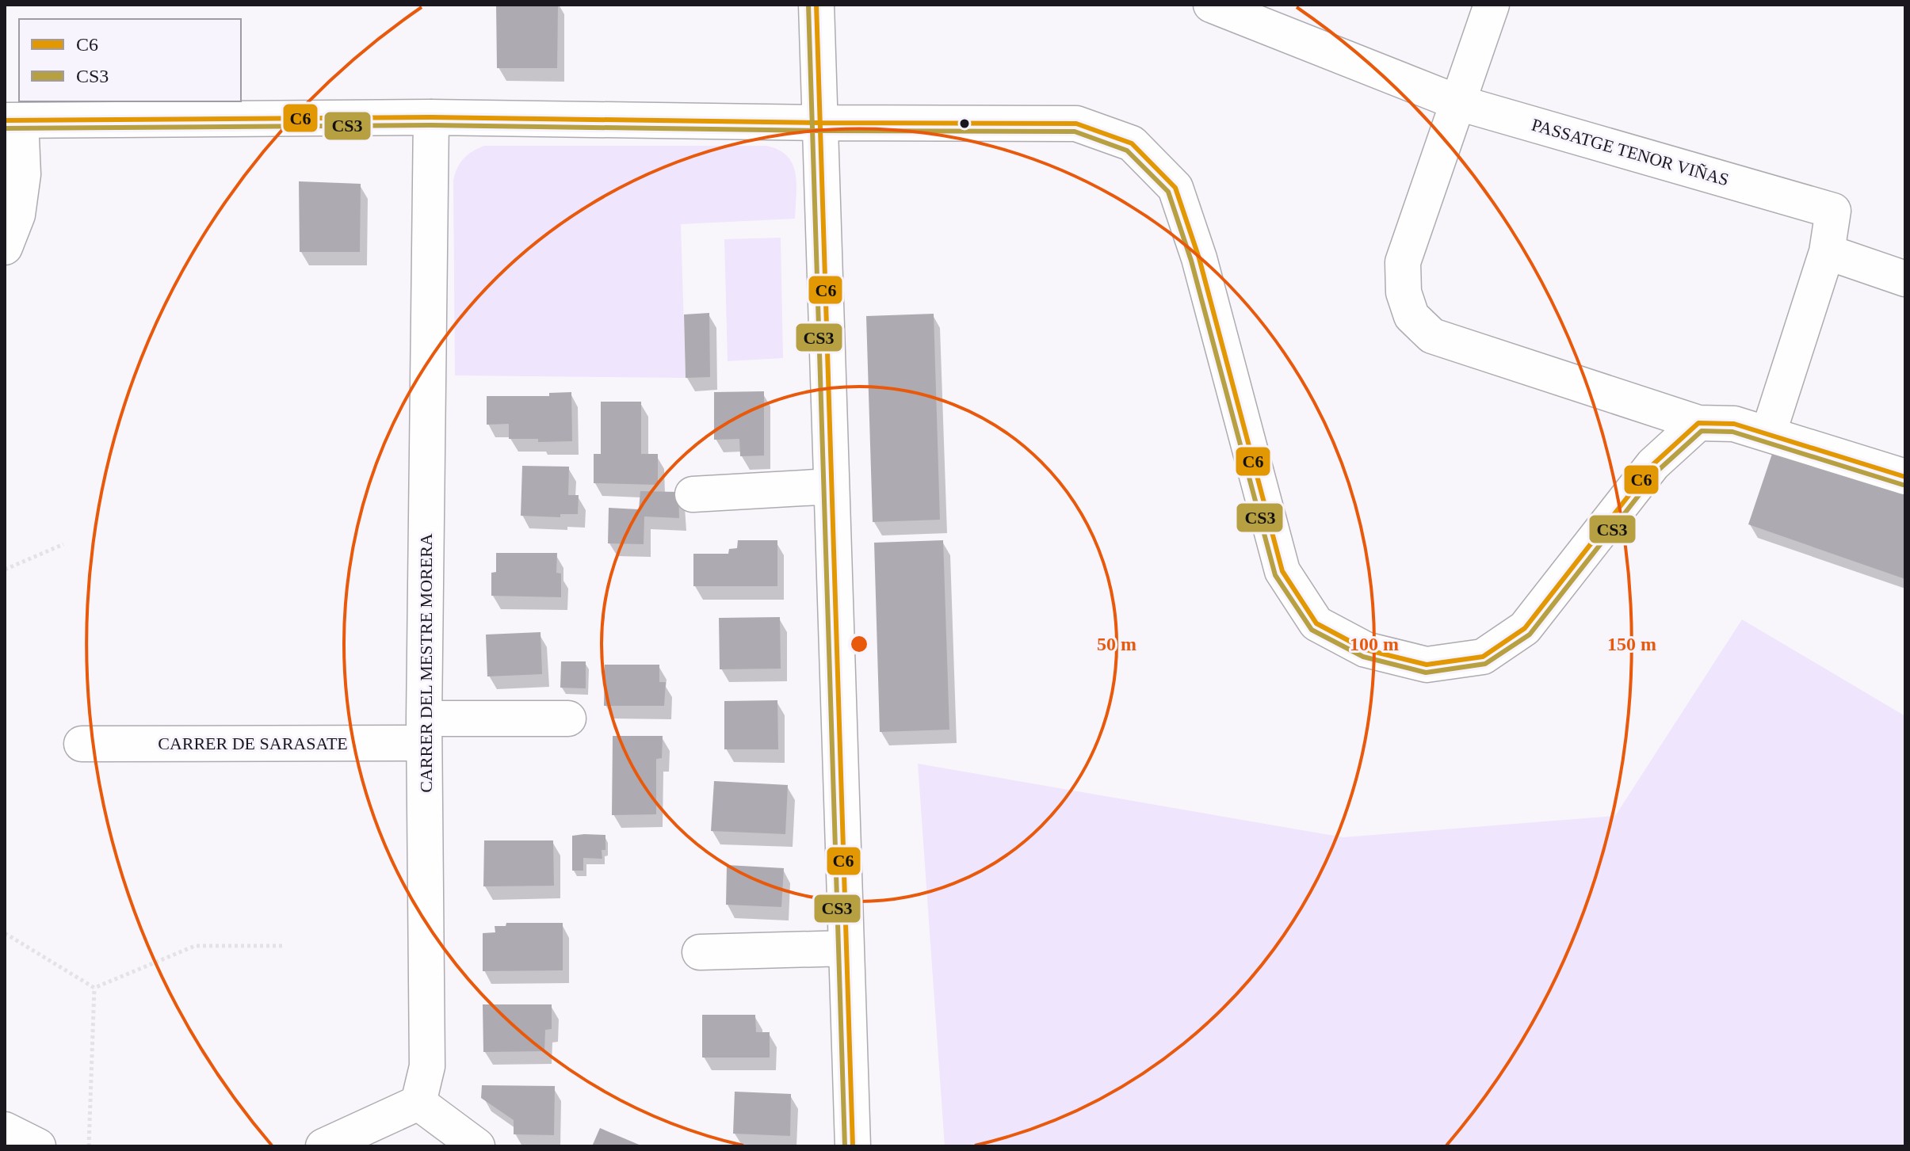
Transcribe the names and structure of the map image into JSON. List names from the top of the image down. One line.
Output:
{"streets":{"street":["PASSATGE TENOR VIÑAS","CARRER DEL MESTRE MORERA","CARRER DE SARASATE"]},"crossings":[["CARRER DEL MESTRE MORERA","CARRER DE SARASATE"]],"lines":["transit line C6","transit line CS3"],"legend":["C6","CS3"],"rings":["50 m","100 m","150 m"]}
